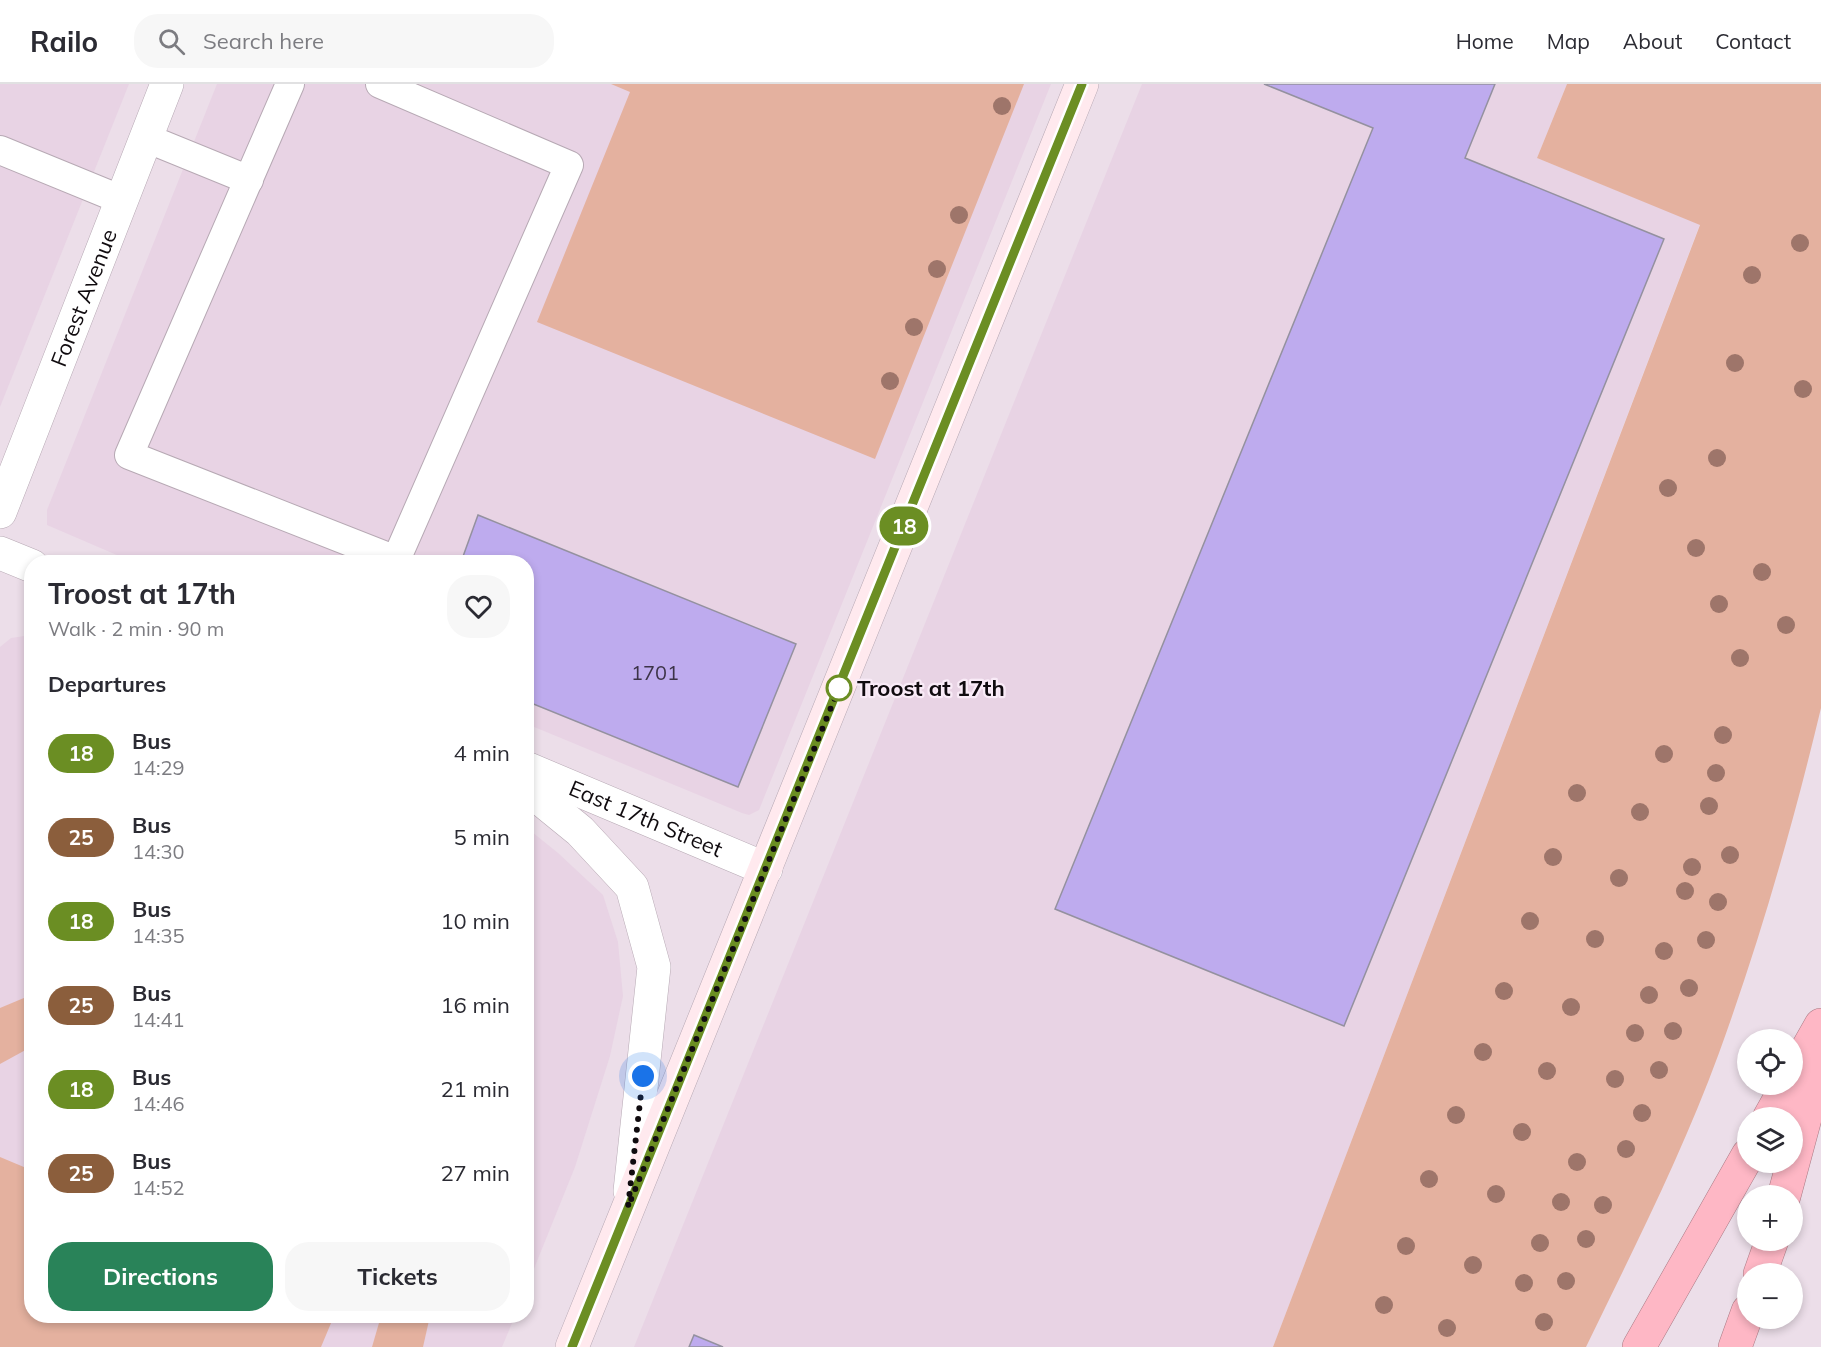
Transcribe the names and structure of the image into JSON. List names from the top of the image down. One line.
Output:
{"streets":{"street":["Forest Avenue","East 17th Street"]},"places":["Troost at 17th"],"lines":["bus line 18"],"house_numbers":["1701"],"page":{"header":"Railo","search":"Search here","nav":["Home","Map","About","Contact"],"on_map":"18","heading":[["Troost at 17th","Walk · 2 min · 90 m"],"Departures"],"list":[{"mark":"18","name":"Bus","note":"14:29","value":"4 min"},{"mark":"25","name":"Bus","note":"14:30","value":"5 min"},{"mark":"18","name":"Bus","note":"14:35","value":"10 min"},{"mark":"25","name":"Bus","note":"14:41","value":"16 min"},{"mark":"18","name":"Bus","note":"14:46","value":"21 min"},{"mark":"25","name":"Bus","note":"14:52","value":"27 min"}],"map_buttons":["+","−"],"buttons":["Directions","Tickets"]}}
